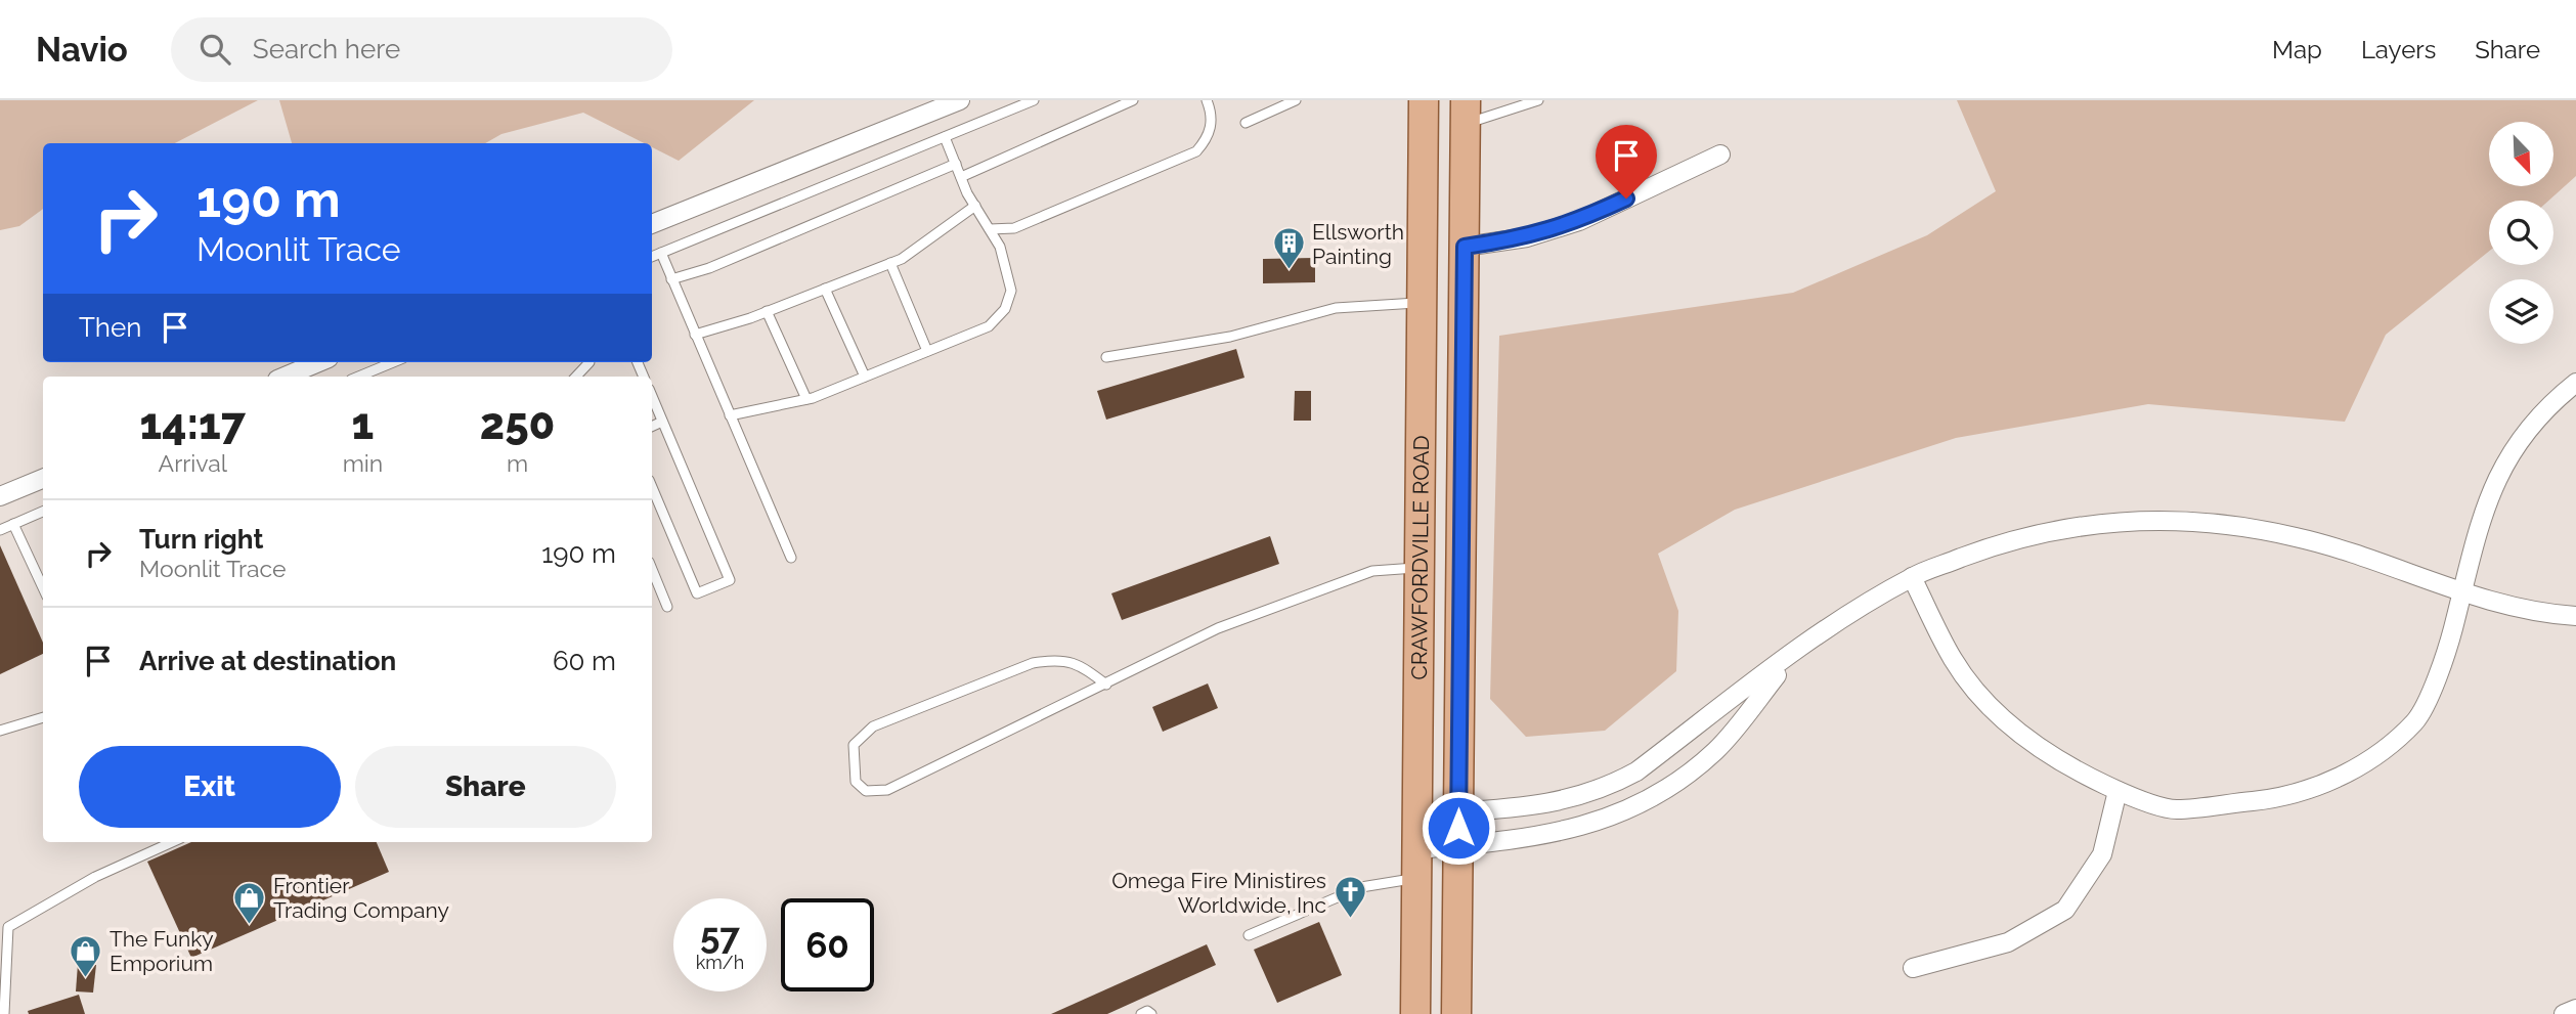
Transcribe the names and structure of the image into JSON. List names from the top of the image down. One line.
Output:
{"streets":{"main road":["CRAWFORDVILLE ROAD"]},"places":{"building":["Ellsworth Painting"],"church":["Omega Fire Ministires Worldwide, Inc"],"shop":["Frontier Trading Company","The Funky Emporium"]},"north":"bottom right","page":{"header":"Navio","search":"Search here","nav":["Map","Layers","Share"],"turn":["190 m","Moonlit Trace"],"then":"Then","eta":["14:17","Arrival","1","min","250","m"],"list":[{"name":"Turn right","note":"Moonlit Trace","value":"190 m"},{"name":"Arrive at destination","value":"60 m"}],"buttons":["Exit","Share"],"speed":"57 km/h","limit":"60"}}
